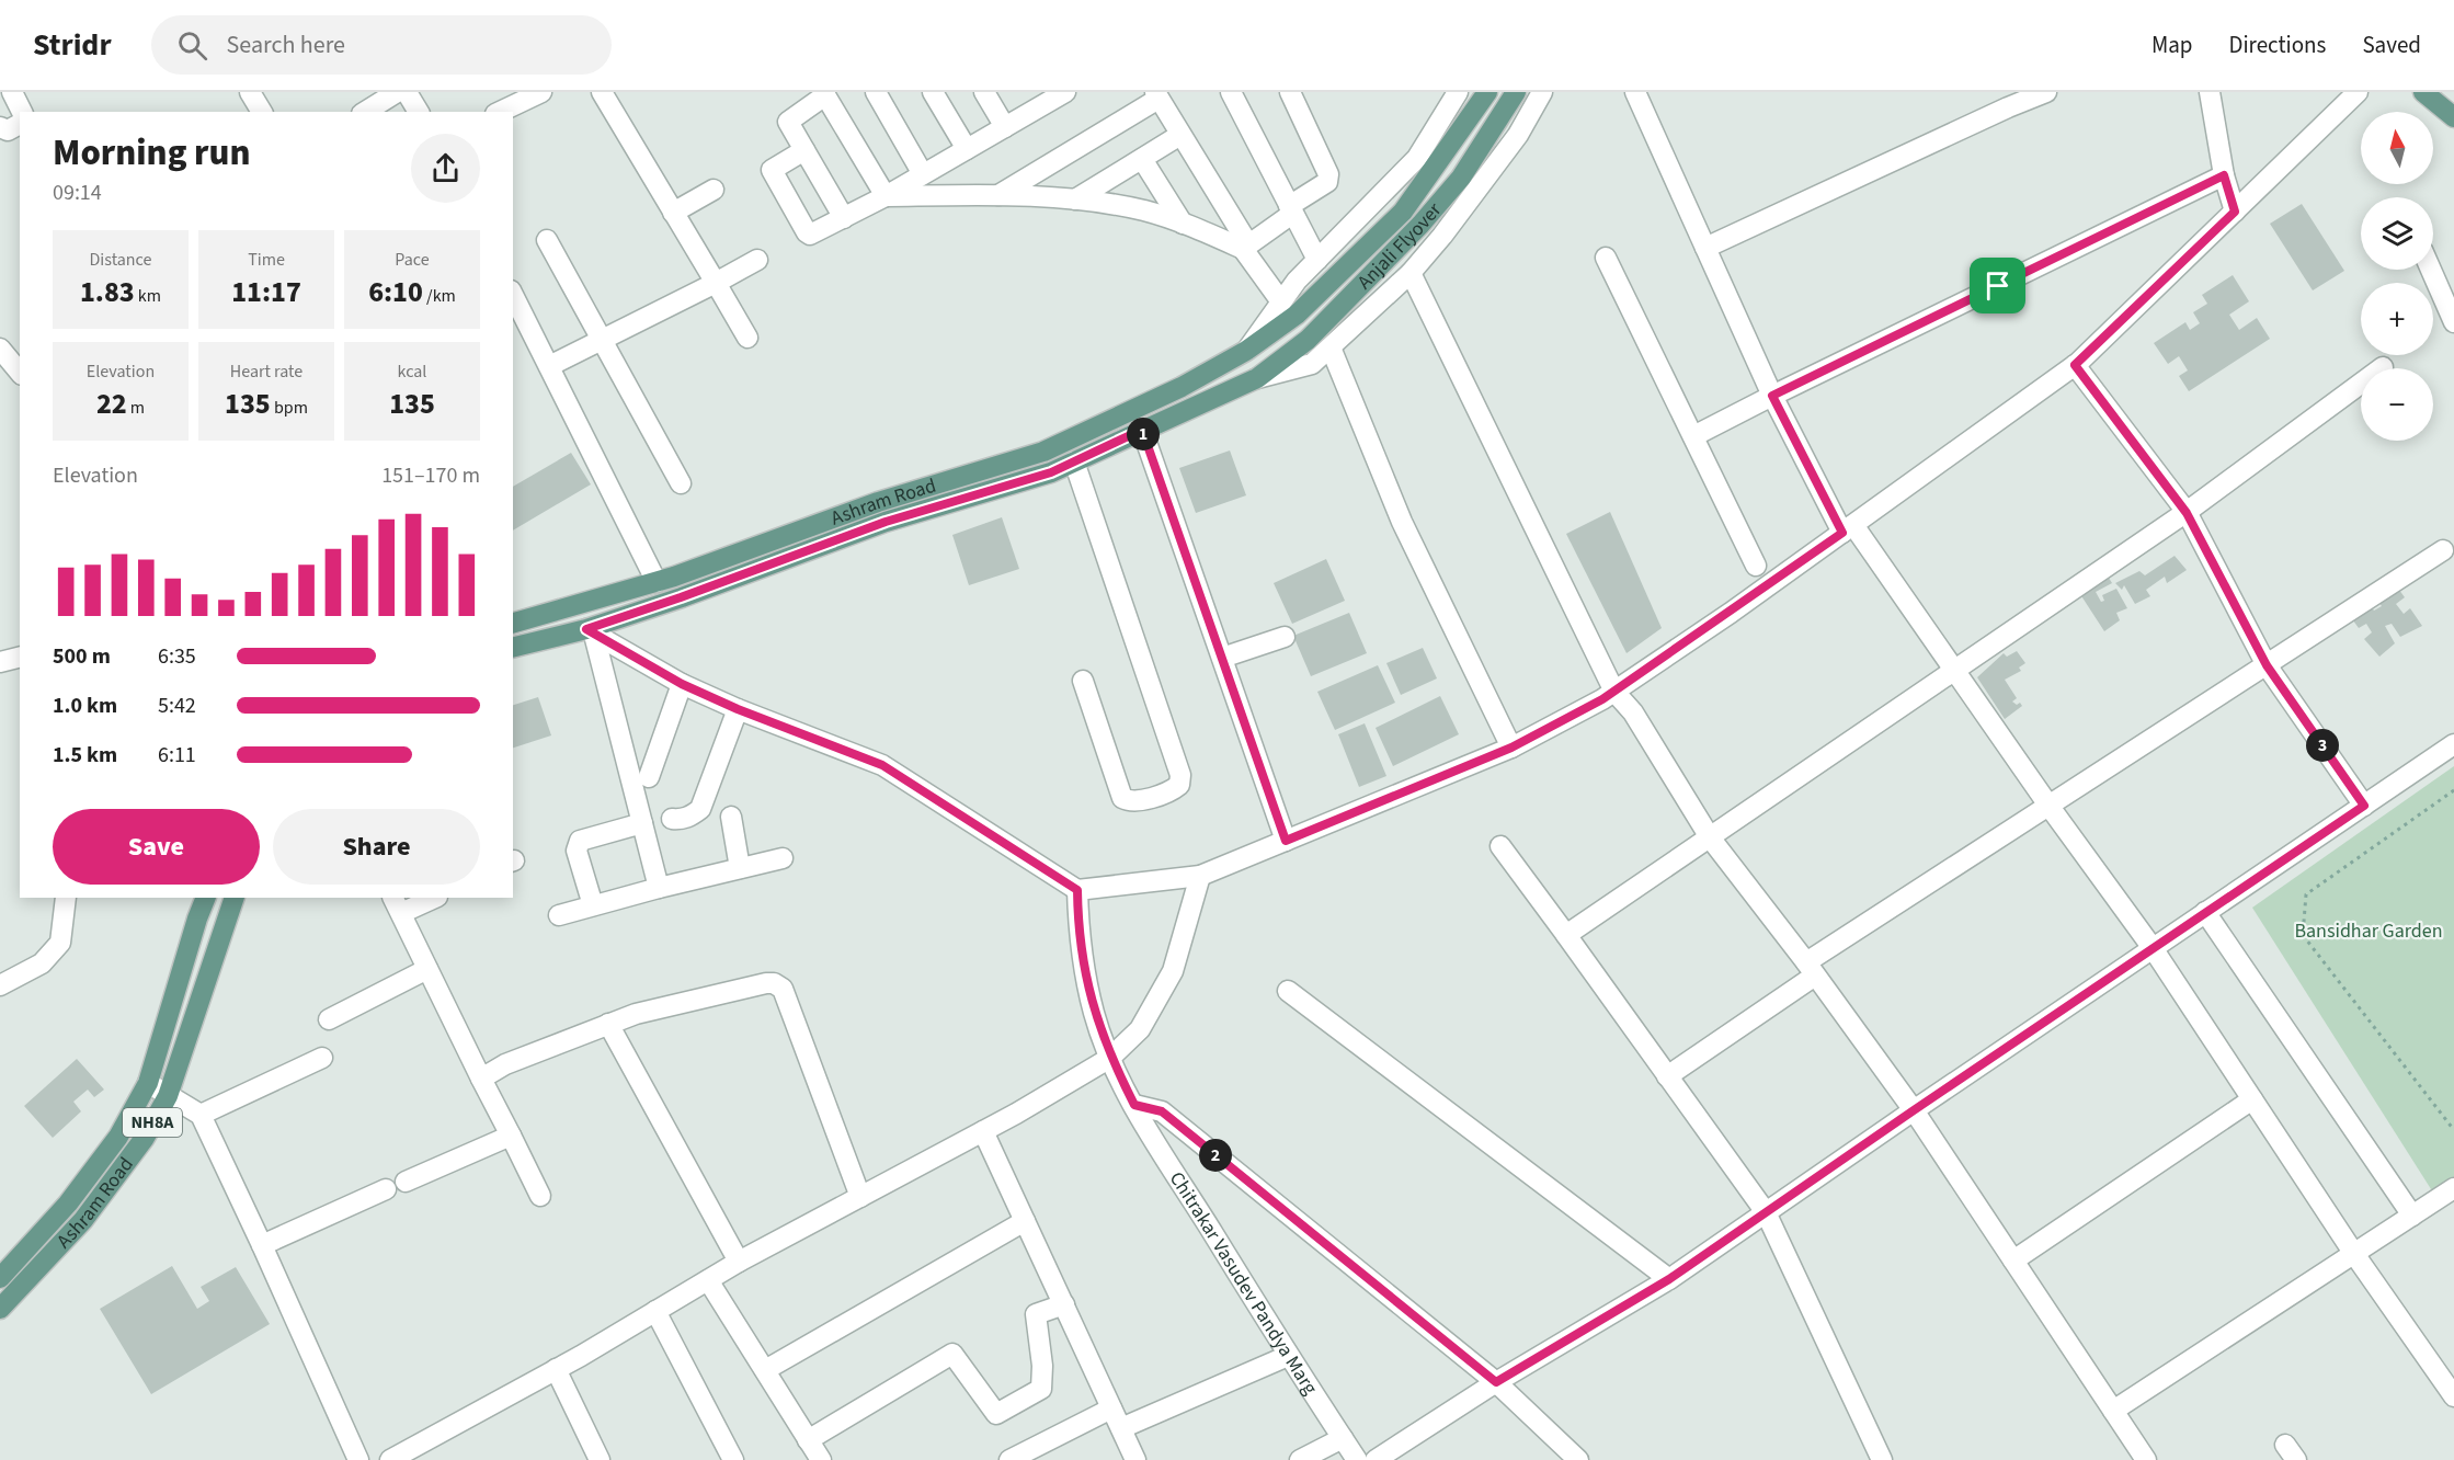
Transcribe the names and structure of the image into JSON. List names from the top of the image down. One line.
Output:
{"streets":{"main road":["Anjali Flyover","Ashram Road","NH8A"],"street":["Chitrakar Vasudev Pandya Marg"]},"crossings":[["Anjali Flyover","Ashram Road"]],"parks":["Bansidhar Garden"],"north":"top","page":{"header":"Stridr","search":"Search here","nav":["Map","Directions","Saved"],"map_buttons":["+","−"],"heading":["Morning run","09:14"],"stats":[["Distance","1.83 km"],["Time","11:17"],["Pace","6:10 /km"],["Elevation","22 m"],["Heart rate","135 bpm"],["kcal","135"]],"pins":["1","3","2"],"chart":["Elevation","151–170 m"],"list":[{"name":"500 m","note":"6:35"},{"name":"1.0 km","note":"5:42"},{"name":"1.5 km","note":"6:11"}],"buttons":["Save","Share"]}}
